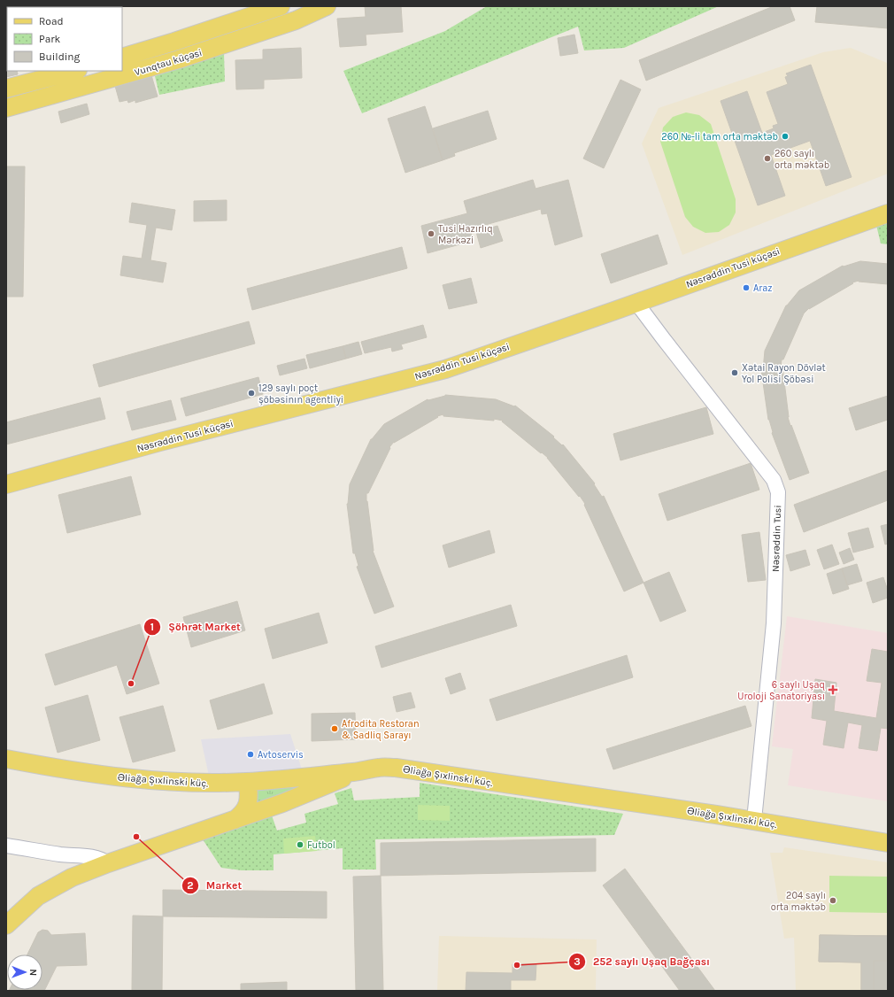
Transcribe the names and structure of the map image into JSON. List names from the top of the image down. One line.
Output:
{"streets":{"main road":["Vunqtau küçəsi","Nəsrəddin Tusi küçəsi","Əliağa Şıxlinski küç."],"street":["Nəsrəddin Tusi"]},"crossings":[["Nəsrəddin Tusi küçəsi","Nəsrəddin Tusi"],["Nəsrəddin Tusi","Əliağa Şıxlinski küç."]],"places":{"other":["260 №-li tam orta məktəb","260 saylı orta məktəb","Tusi Hazırlıq Mərkəzi","Araz","Xətai Rayon Dövlət Yol Polisi Şöbəsi","129 saylı poçt şöbəsinın agentliyi","Şöhrət Market","Afrodita Restoran & Sadliq Sarayı","Avtoservis","Market","Futbol","204 saylı orta məktəb","252 saylı Uşaq Bağçası"],"health":["6 saylı Uşaq Uroloji Sanatoriyası"]},"legend":["Road","Park","Building"],"north":"right"}
